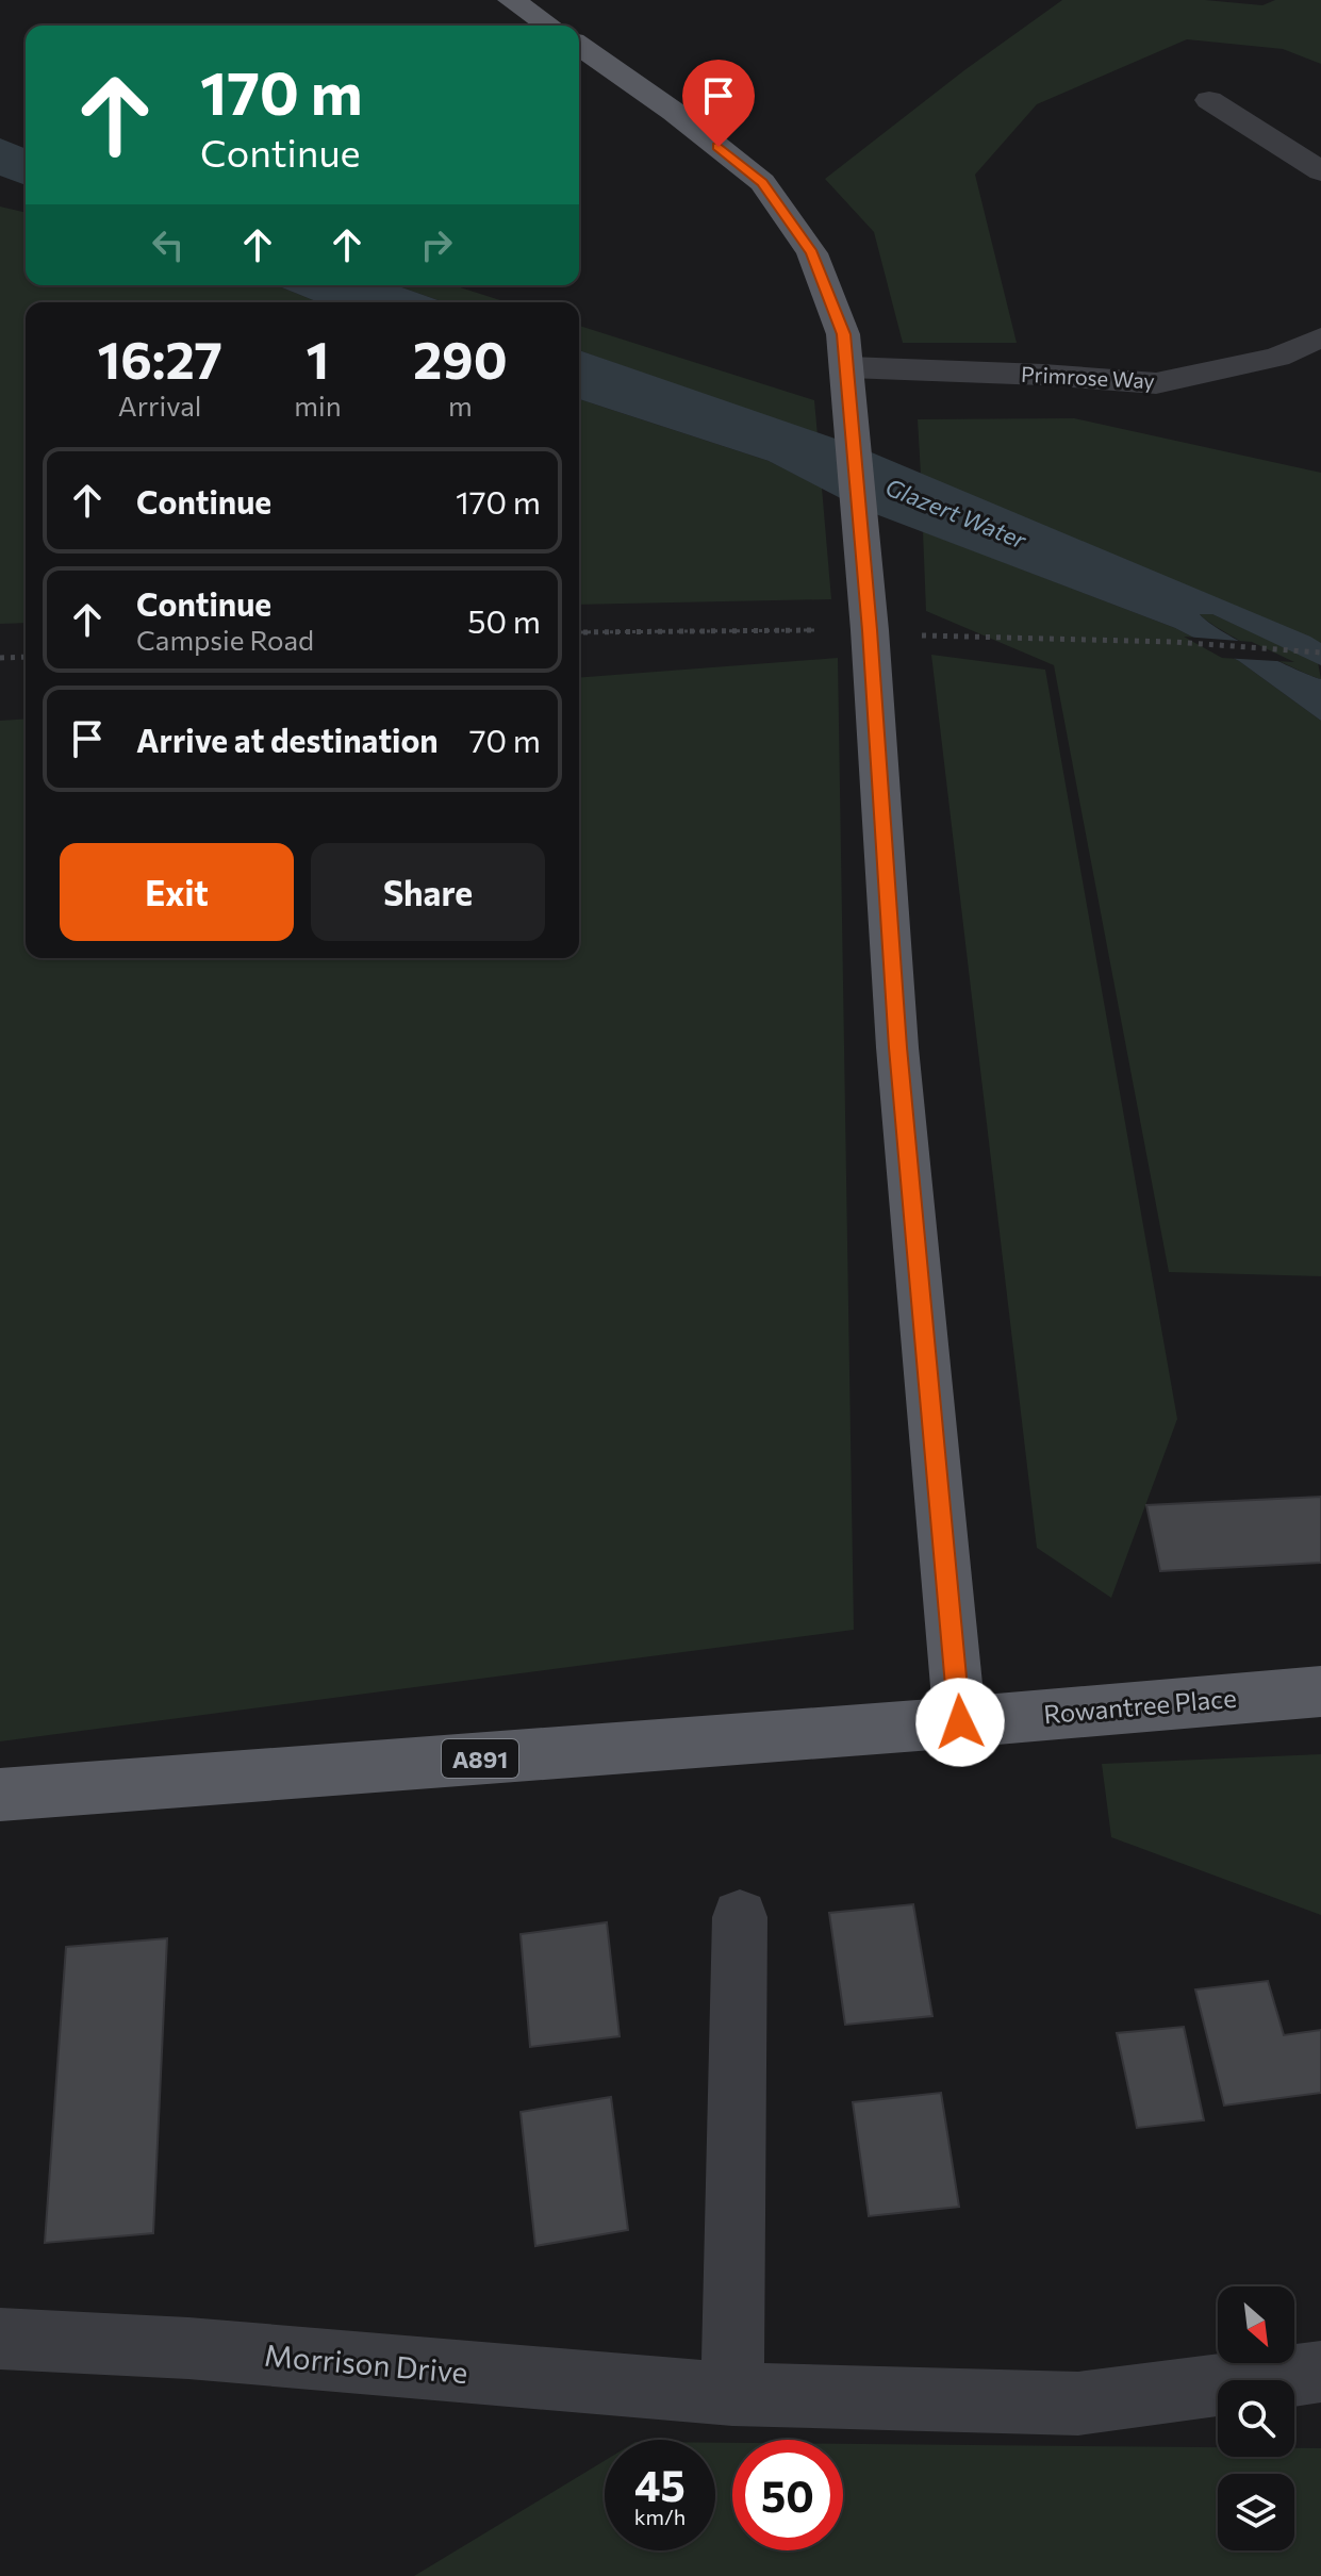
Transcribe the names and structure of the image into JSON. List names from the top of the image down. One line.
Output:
{"streets":{"main road":["Rowantree Place","A891"],"street":["Primrose Way","Morrison Drive"]},"crossings":[["Rowantree Place","A891"]],"water":["Glazert Water"],"north":"bottom right","page":{"turn":["170 m","Continue"],"eta":["16:27","Arrival","1","min","290","m"],"list":[{"name":"Continue","value":"170 m"},{"name":"Continue","note":"Campsie Road","value":"50 m"},{"name":"Arrive at destination","value":"70 m"}],"buttons":["Exit","Share"],"speed":"45 km/h","limit":"50"}}
